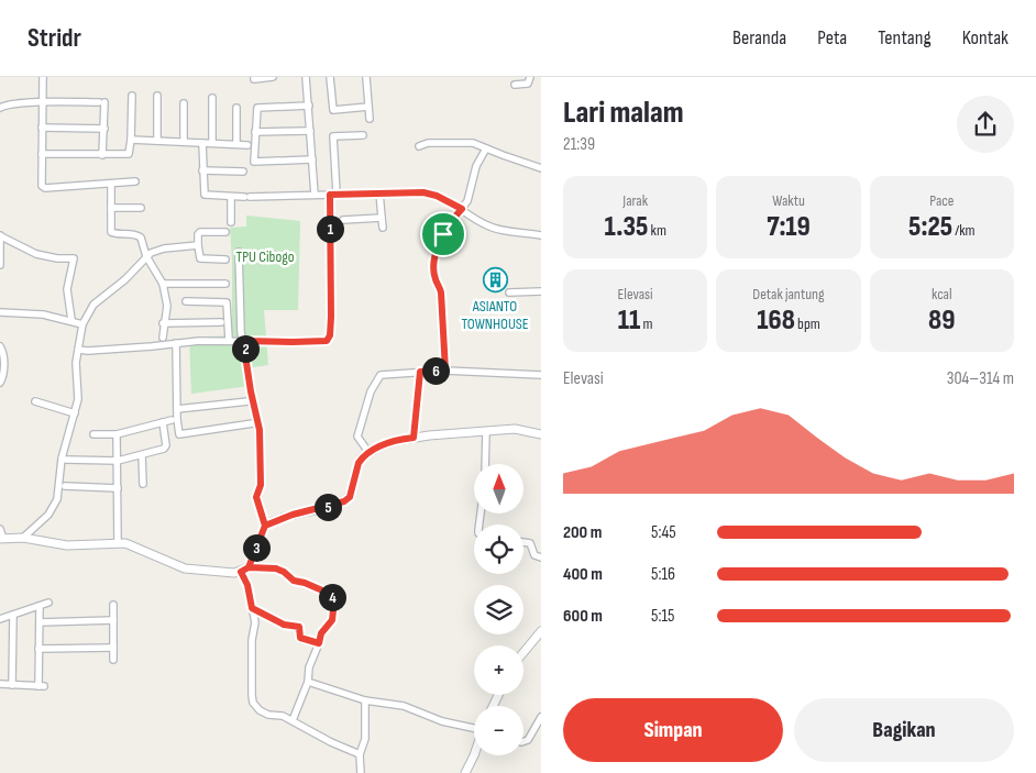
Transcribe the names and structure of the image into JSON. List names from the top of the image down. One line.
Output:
{"parks":["TPU Cibogo"],"places":{"building":["ASIANTO TOWNHOUSE"]},"north":"top","page":{"header":"Stridr","nav":["Beranda","Peta","Tentang","Kontak"],"heading":["Lari malam","21:39"],"stats":[["Jarak","1.35 km"],["Waktu","7:19"],["Pace","5:25 /km"],["Elevasi","11 m"],["Detak jantung","168 bpm"],["kcal","89"]],"pins":["1","2","6","5","3","4"],"chart":["Elevasi","304–314 m"],"map_buttons":["+","−"],"list":[{"name":"200 m","note":"5:45"},{"name":"400 m","note":"5:16"},{"name":"600 m","note":"5:15"}],"buttons":["Simpan","Bagikan"]}}
